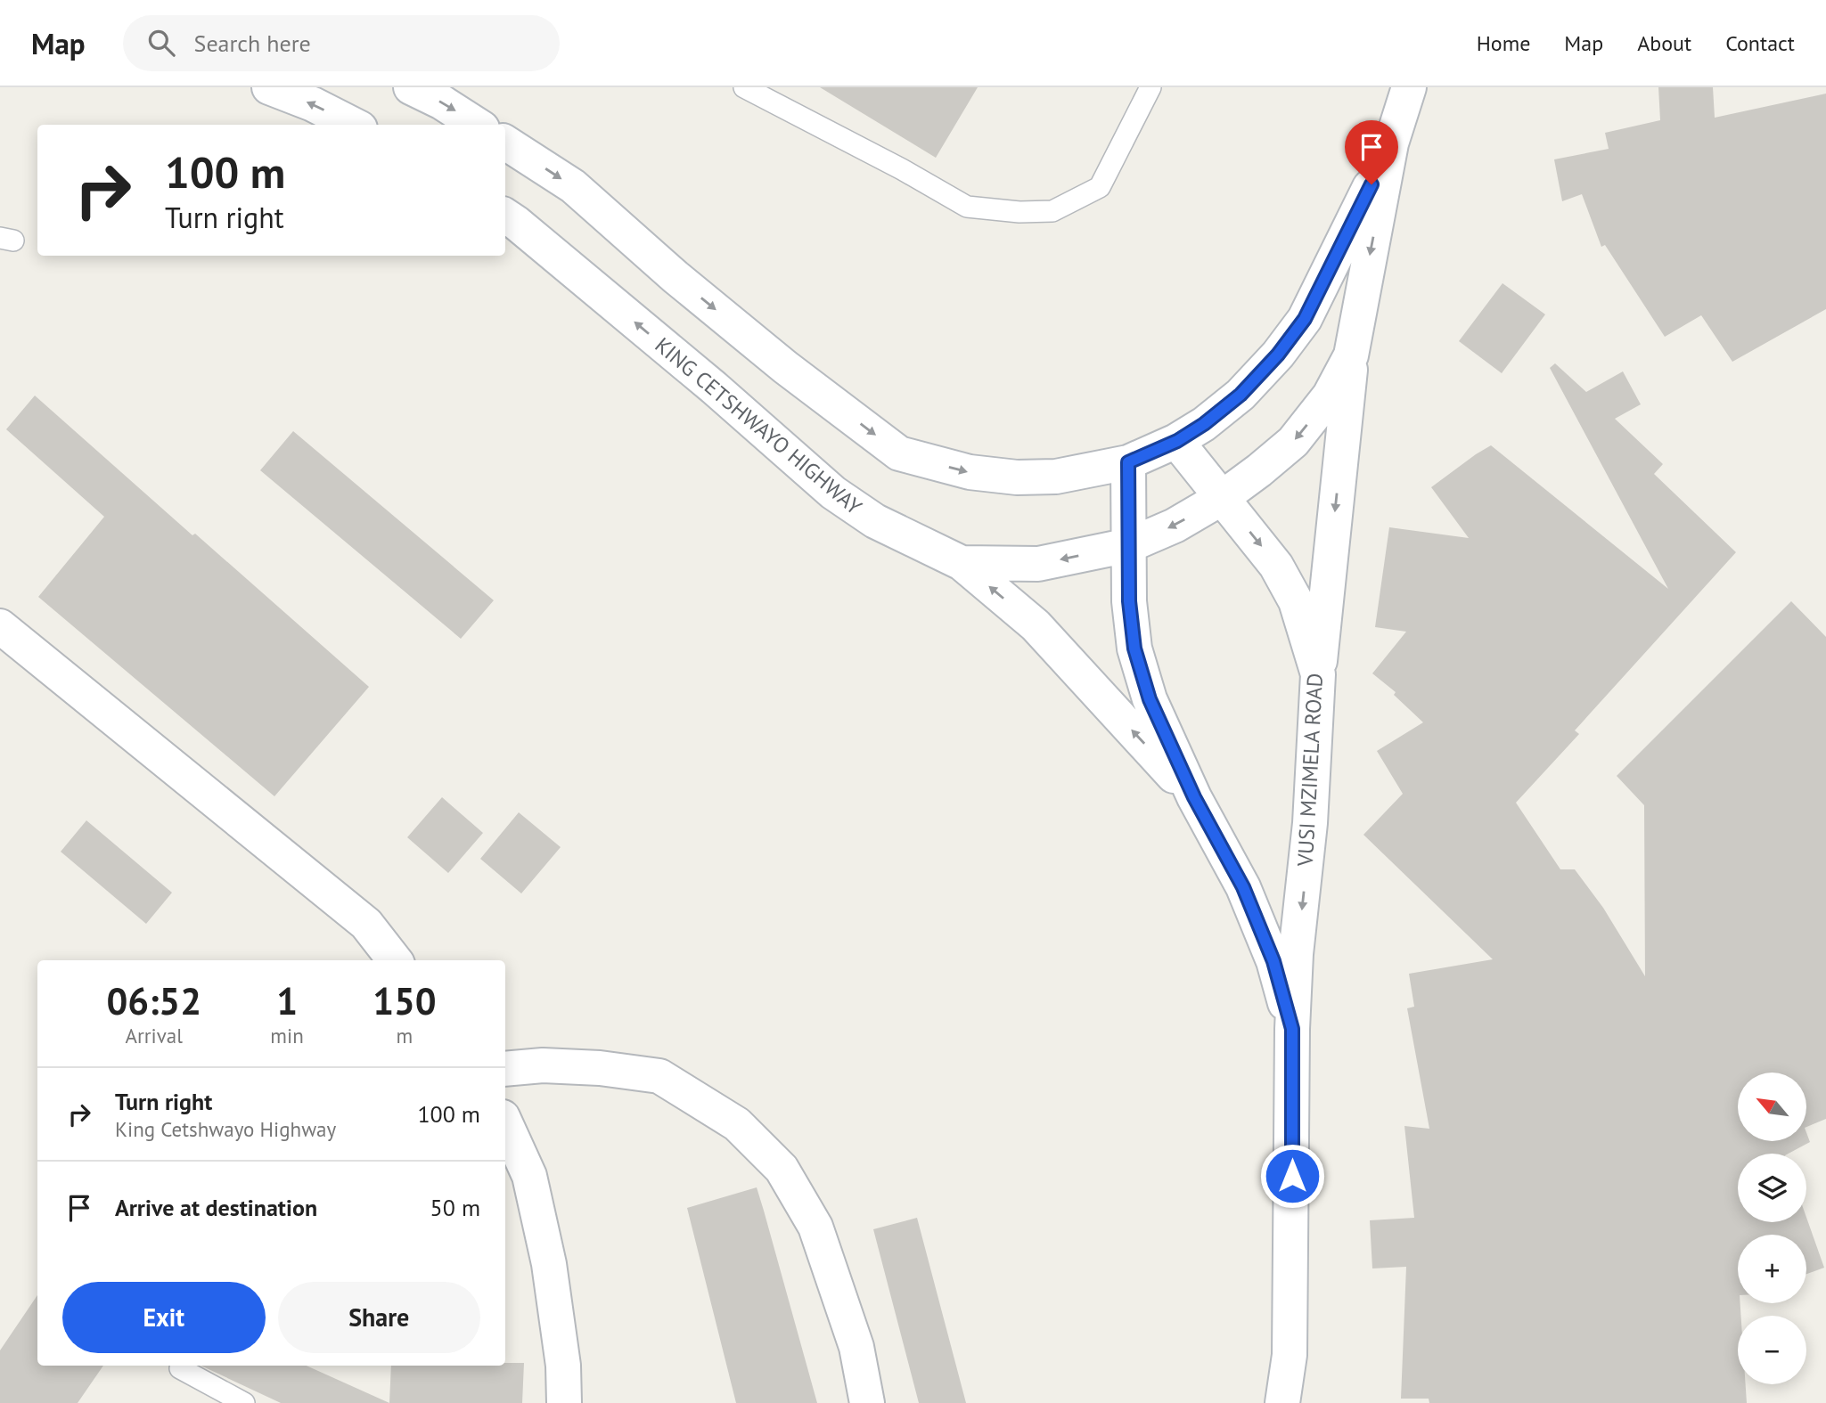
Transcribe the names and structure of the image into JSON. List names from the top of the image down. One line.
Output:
{"streets":{"main road":["KING CETSHWAYO HIGHWAY","VUSI MZIMELA ROAD"]},"crossings":[["KING CETSHWAYO HIGHWAY","VUSI MZIMELA ROAD"]],"north":"top left","page":{"header":"Map","search":"Search here","nav":["Home","Map","About","Contact"],"turn":["100 m","Turn right"],"eta":["06:52","Arrival","1","min","150","m"],"list":[{"name":"Turn right","note":"King Cetshwayo Highway","value":"100 m"},{"name":"Arrive at destination","value":"50 m"}],"map_buttons":["+","−"],"buttons":["Exit","Share"]}}
